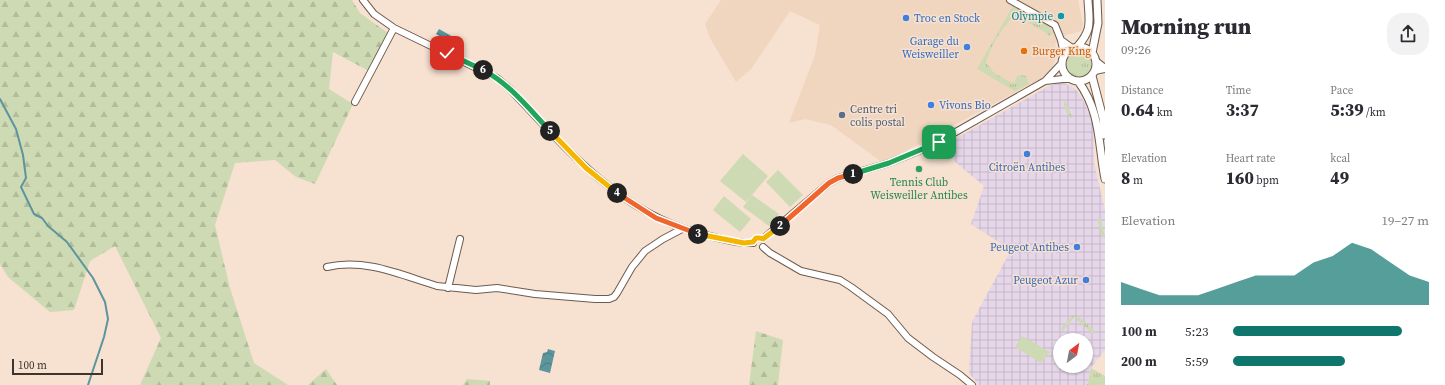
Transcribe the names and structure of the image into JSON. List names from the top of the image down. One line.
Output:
{"places":["Olympie","Troc en Stock","Garage du Weisweiller","Burger King","Vivons Bio","Centre tri colis postal","Citroën Antibes","Tennis Club Weisweiller Antibes","Peugeot Antibes","Peugeot Azur"],"scale_bar":"100 m","north":"top right","page":{"heading":["Morning run","09:26"],"pins":["6","5","1","4","2","3"],"stats":[["Distance","0.64 km"],["Time","3:37"],["Pace","5:39 /km"],["Elevation","8 m"],["Heart rate","160 bpm"],["kcal","49"]],"chart":["Elevation","19–27 m"],"list":[{"name":"100 m","note":"5:23"},{"name":"200 m","note":"5:59"}],"scale":"100 m"}}
